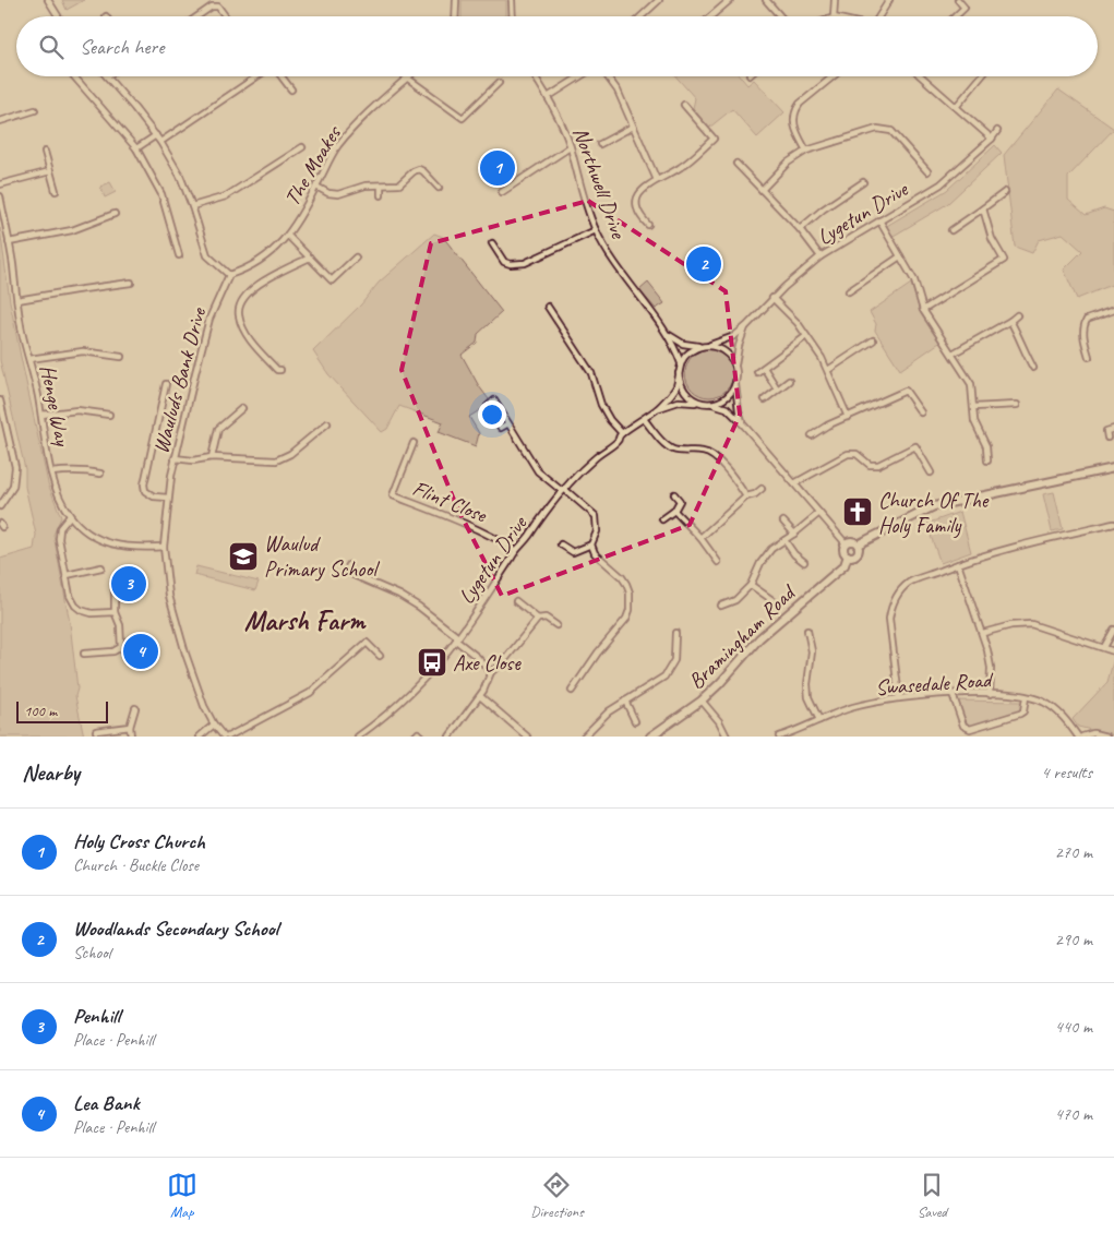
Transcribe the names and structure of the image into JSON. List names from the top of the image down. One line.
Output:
{"streets":{"street":["The Moakes","Northwell Drive","Lygetun Drive","Wauluds Bank Drive","Henge Way","Flint Close","Bramingham Road","Swasedale Road"]},"crossings":[["The Moakes","Wauluds Bank Drive"],["Northwell Drive","Lygetun Drive"],["Lygetun Drive","Flint Close"],["Wauluds Bank Drive","Henge Way"]],"districts":["Marsh Farm"],"places":{"church":["Church Of The Holy Family"],"school or university":["Waulud Primary School"],"bus stop":["Axe Close"]},"scale_bar":"100 m","page":{"search":"Search here","pins":["1","2","3","4"],"scale":"100 m","heading":["Nearby","4 results"],"list":[{"mark":"1","name":"Holy Cross Church","note":"Church · Buckle Close","value":"270 m"},{"mark":"2","name":"Woodlands Secondary School","note":"School","value":"290 m"},{"mark":"3","name":"Penhill","note":"Place · Penhill","value":"440 m"},{"mark":"4","name":"Lea Bank","note":"Place · Penhill","value":"470 m"}],"nav":["Map","Directions","Saved"]}}
